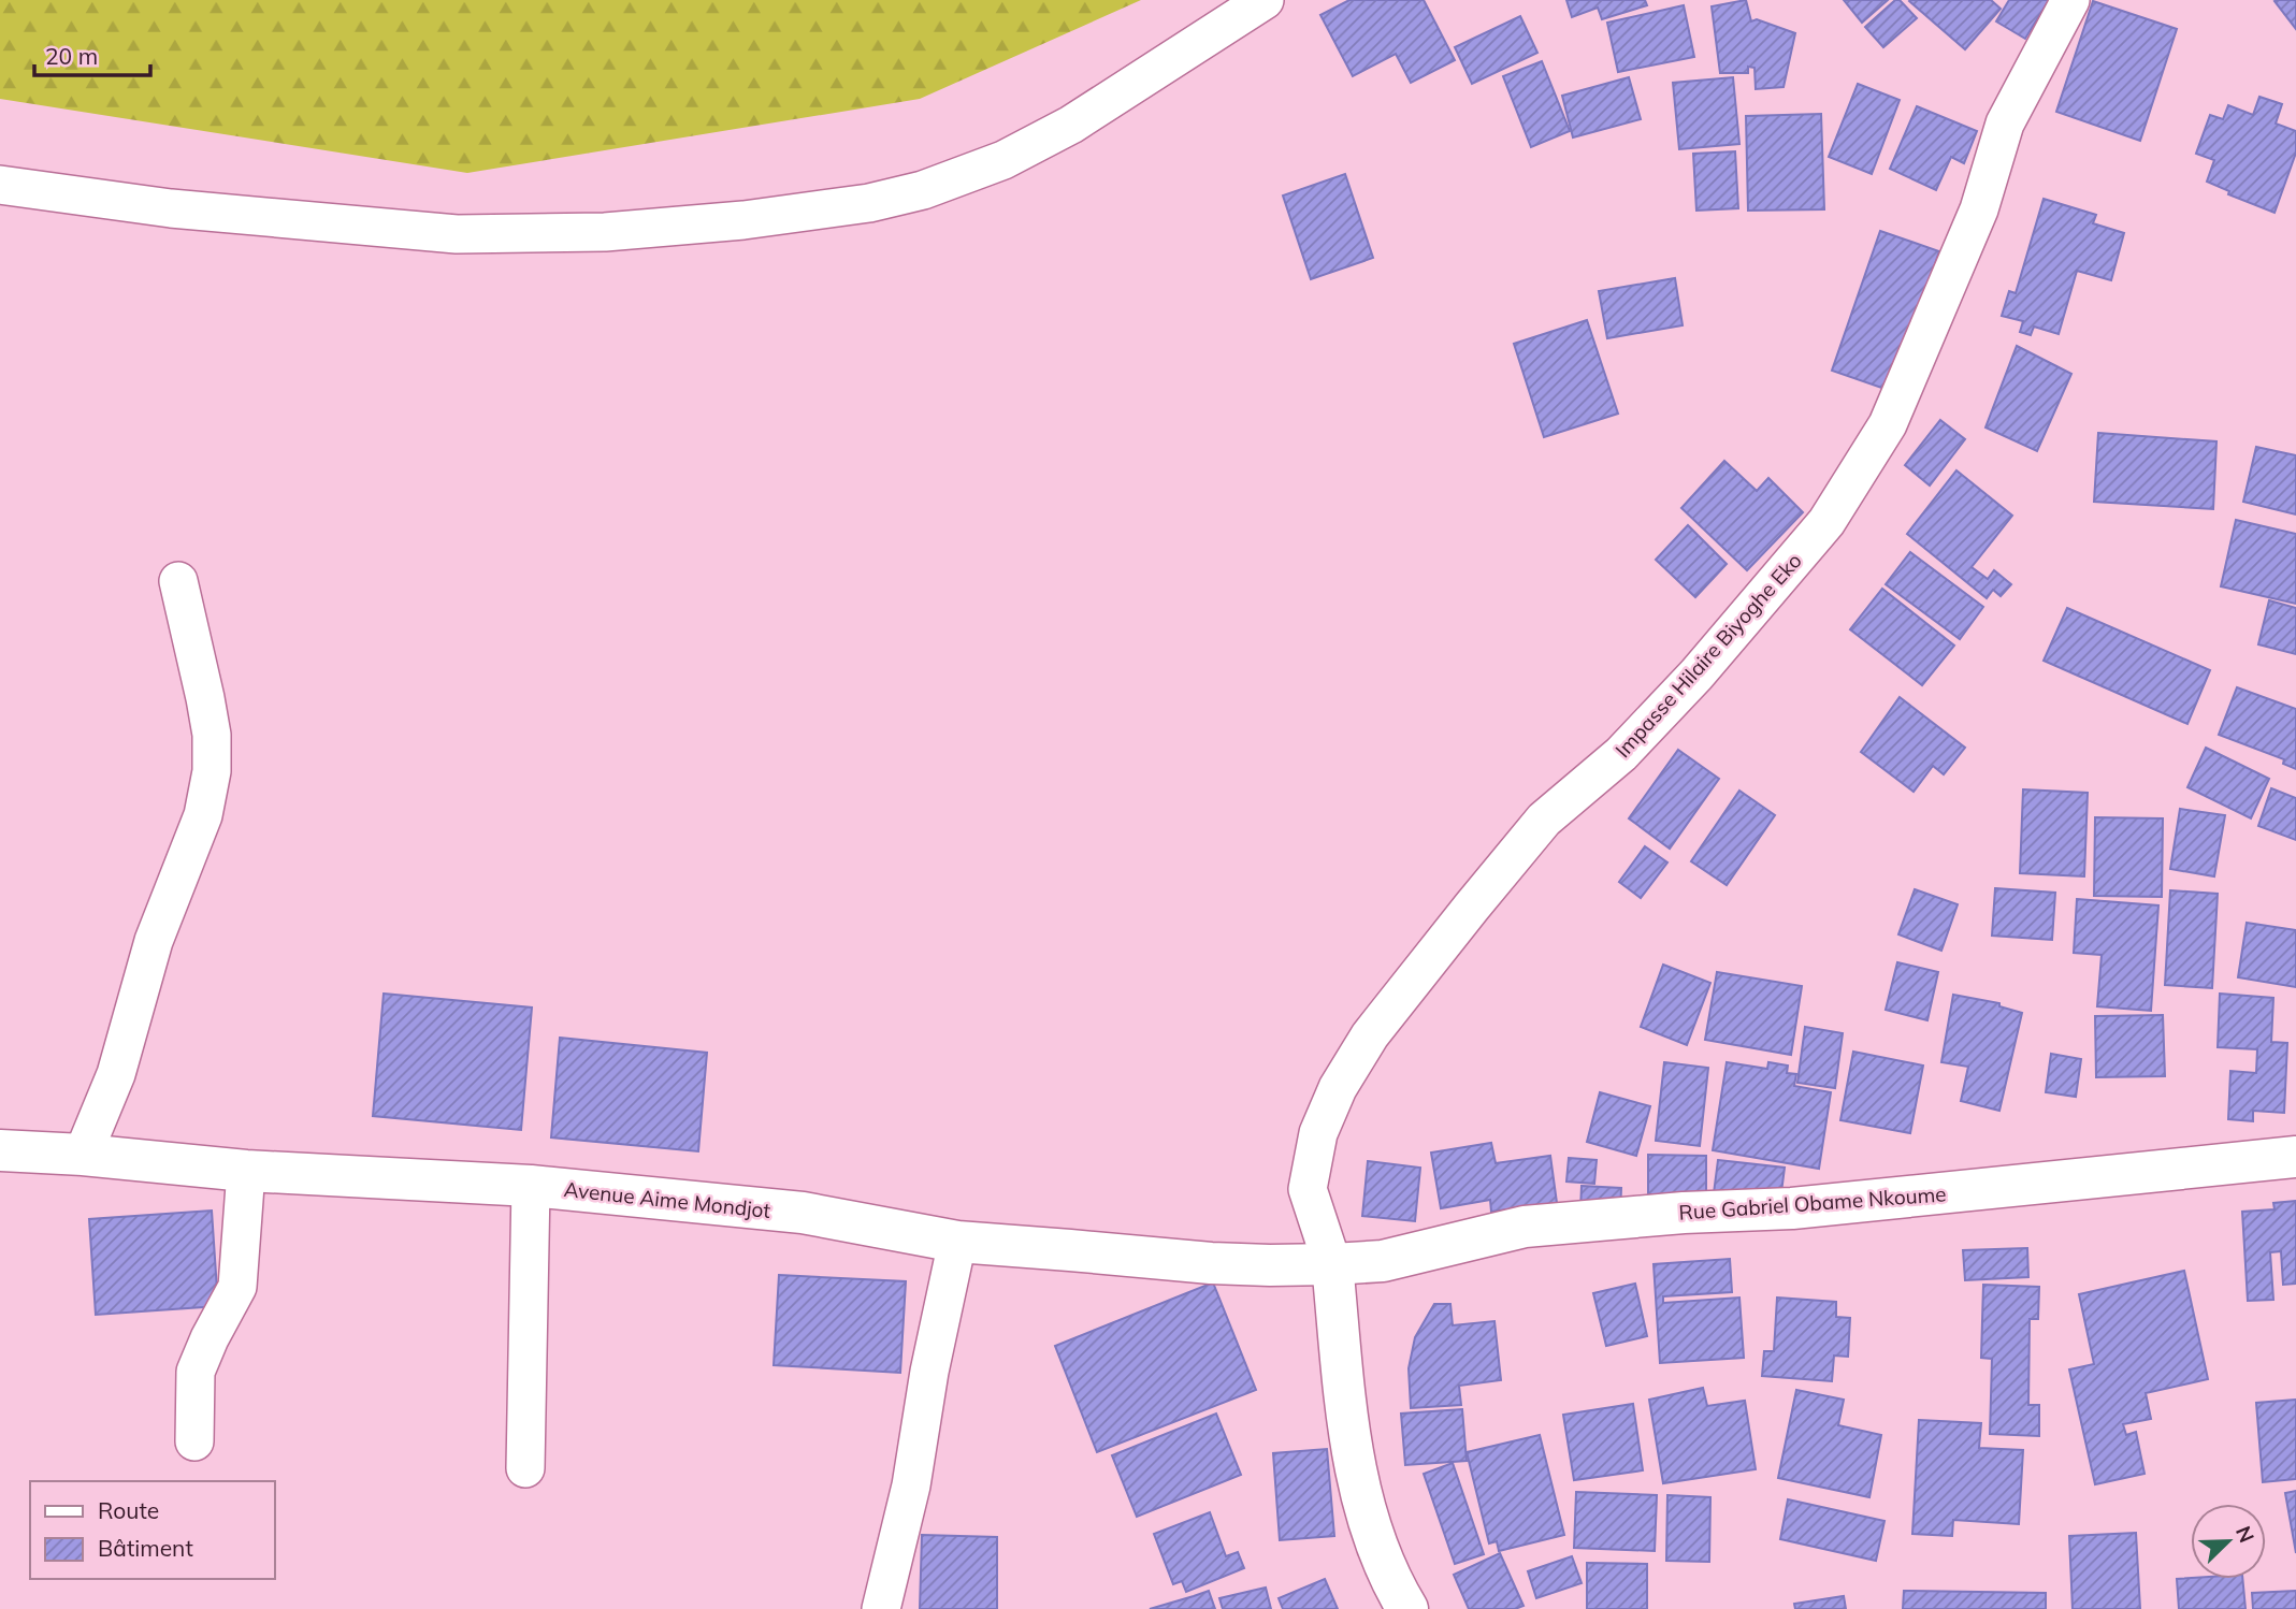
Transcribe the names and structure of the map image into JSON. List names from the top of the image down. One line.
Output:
{"streets":{"main road":["Avenue Aime Mondjot","Rue Gabriel Obame Nkoume"],"street":["Impasse Hilaire Biyoghe Eko"]},"crossings":[["Impasse Hilaire Biyoghe Eko","Avenue Aime Mondjot"],["Impasse Hilaire Biyoghe Eko","Rue Gabriel Obame Nkoume"],["Avenue Aime Mondjot","Rue Gabriel Obame Nkoume"]],"legend":["Route","Bâtiment"],"scale_bar":"20 m","north":"top right"}
